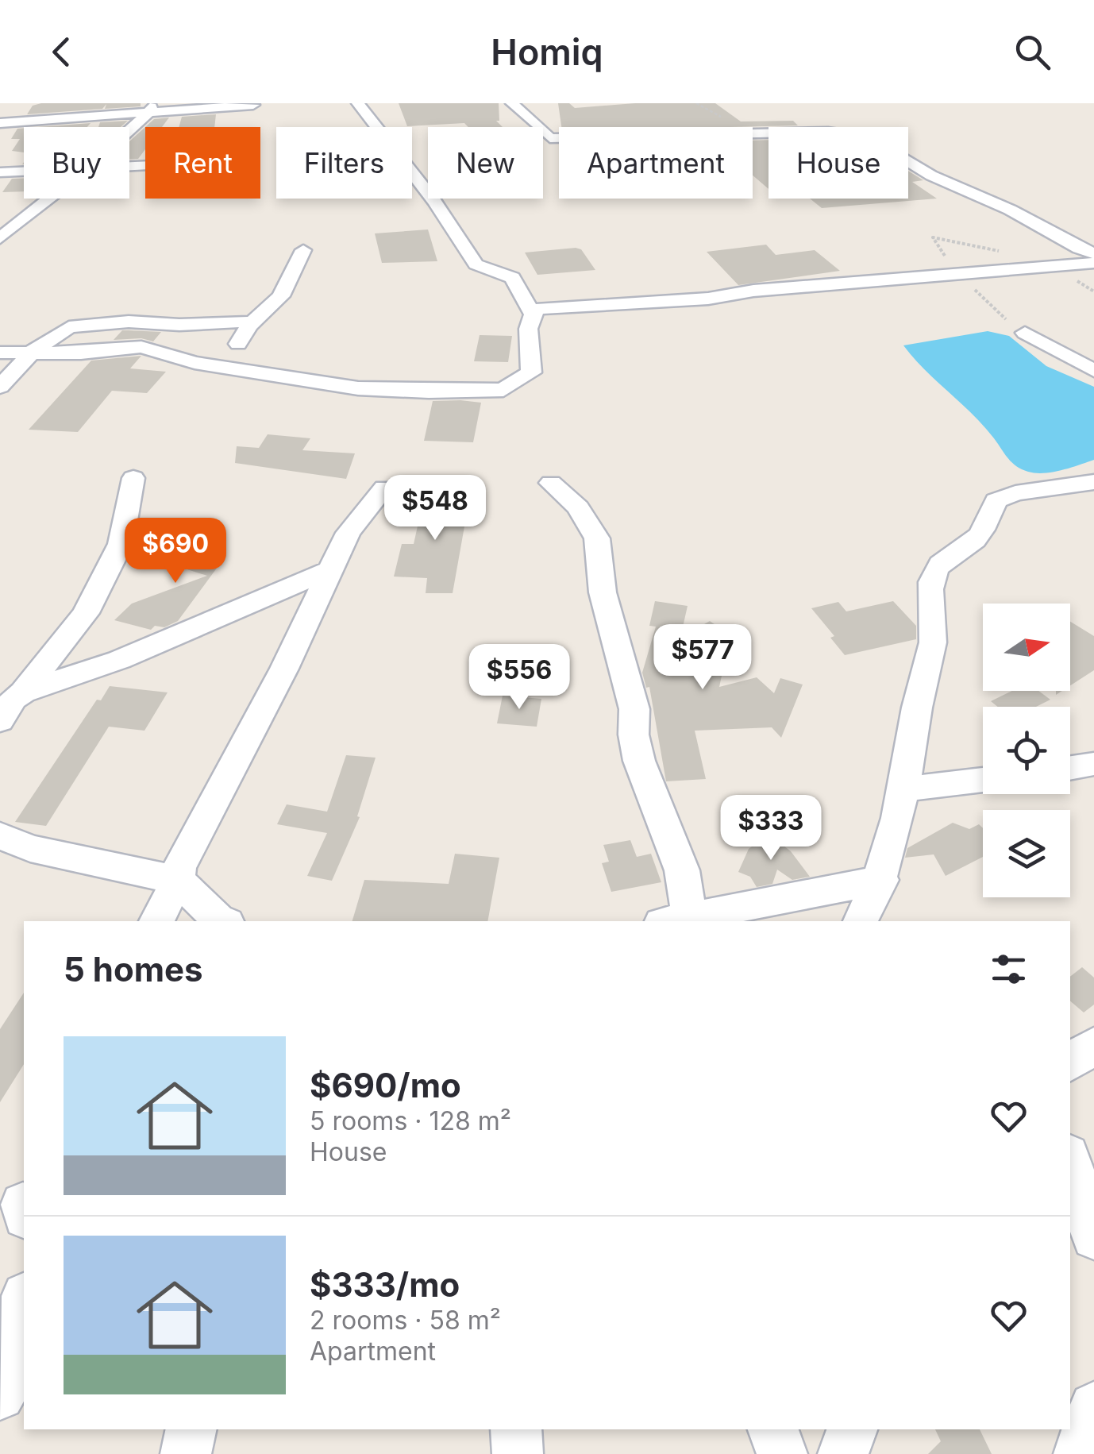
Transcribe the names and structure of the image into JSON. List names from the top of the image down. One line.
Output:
{"north":"right","page":{"header":"Homiq","chip":["Buy","Rent","Filters","New","Apartment","House"],"price":["$548","$690","$577","$556","$333"],"heading":"5 homes","list":[{"name":"$690/mo","note":"5 rooms · 128 m² · House"},{"name":"$333/mo","note":"2 rooms · 58 m² · Apartment"}]}}
